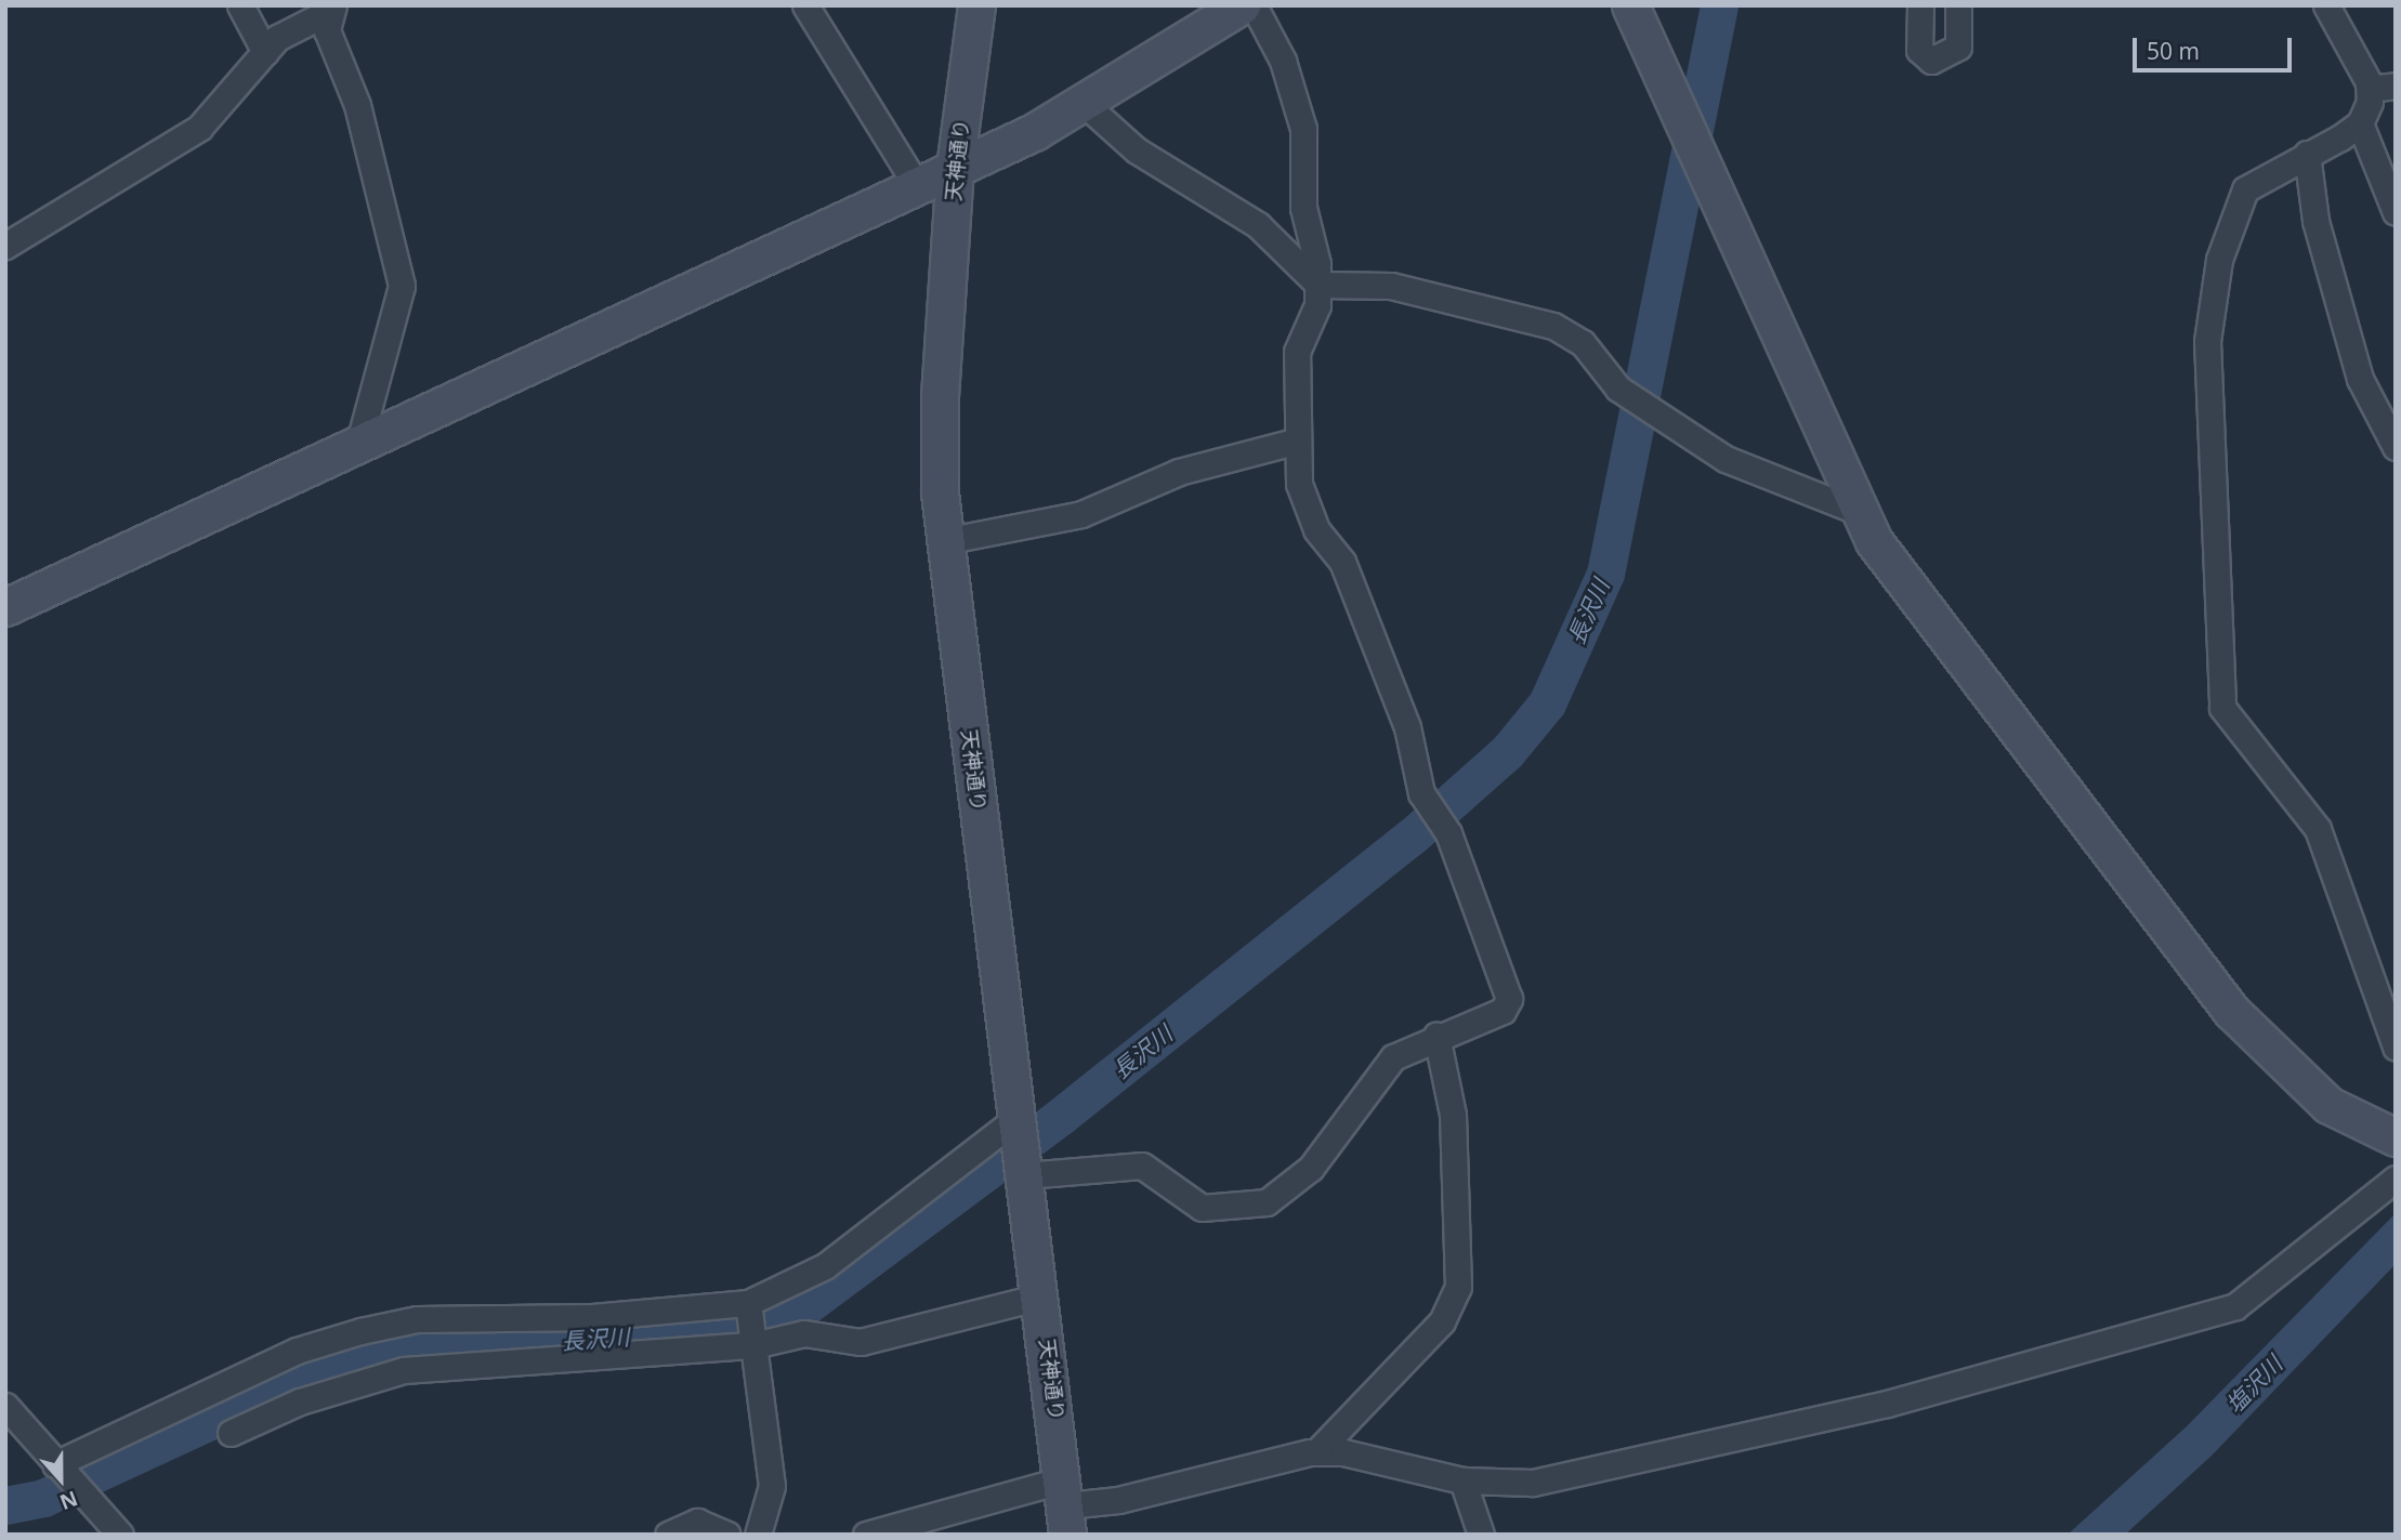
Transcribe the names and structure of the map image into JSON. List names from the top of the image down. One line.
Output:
{"streets":{"street":["天神通り"]},"water":["長沢川","塩沢川"],"scale_bar":"50 m","north":"bottom"}
